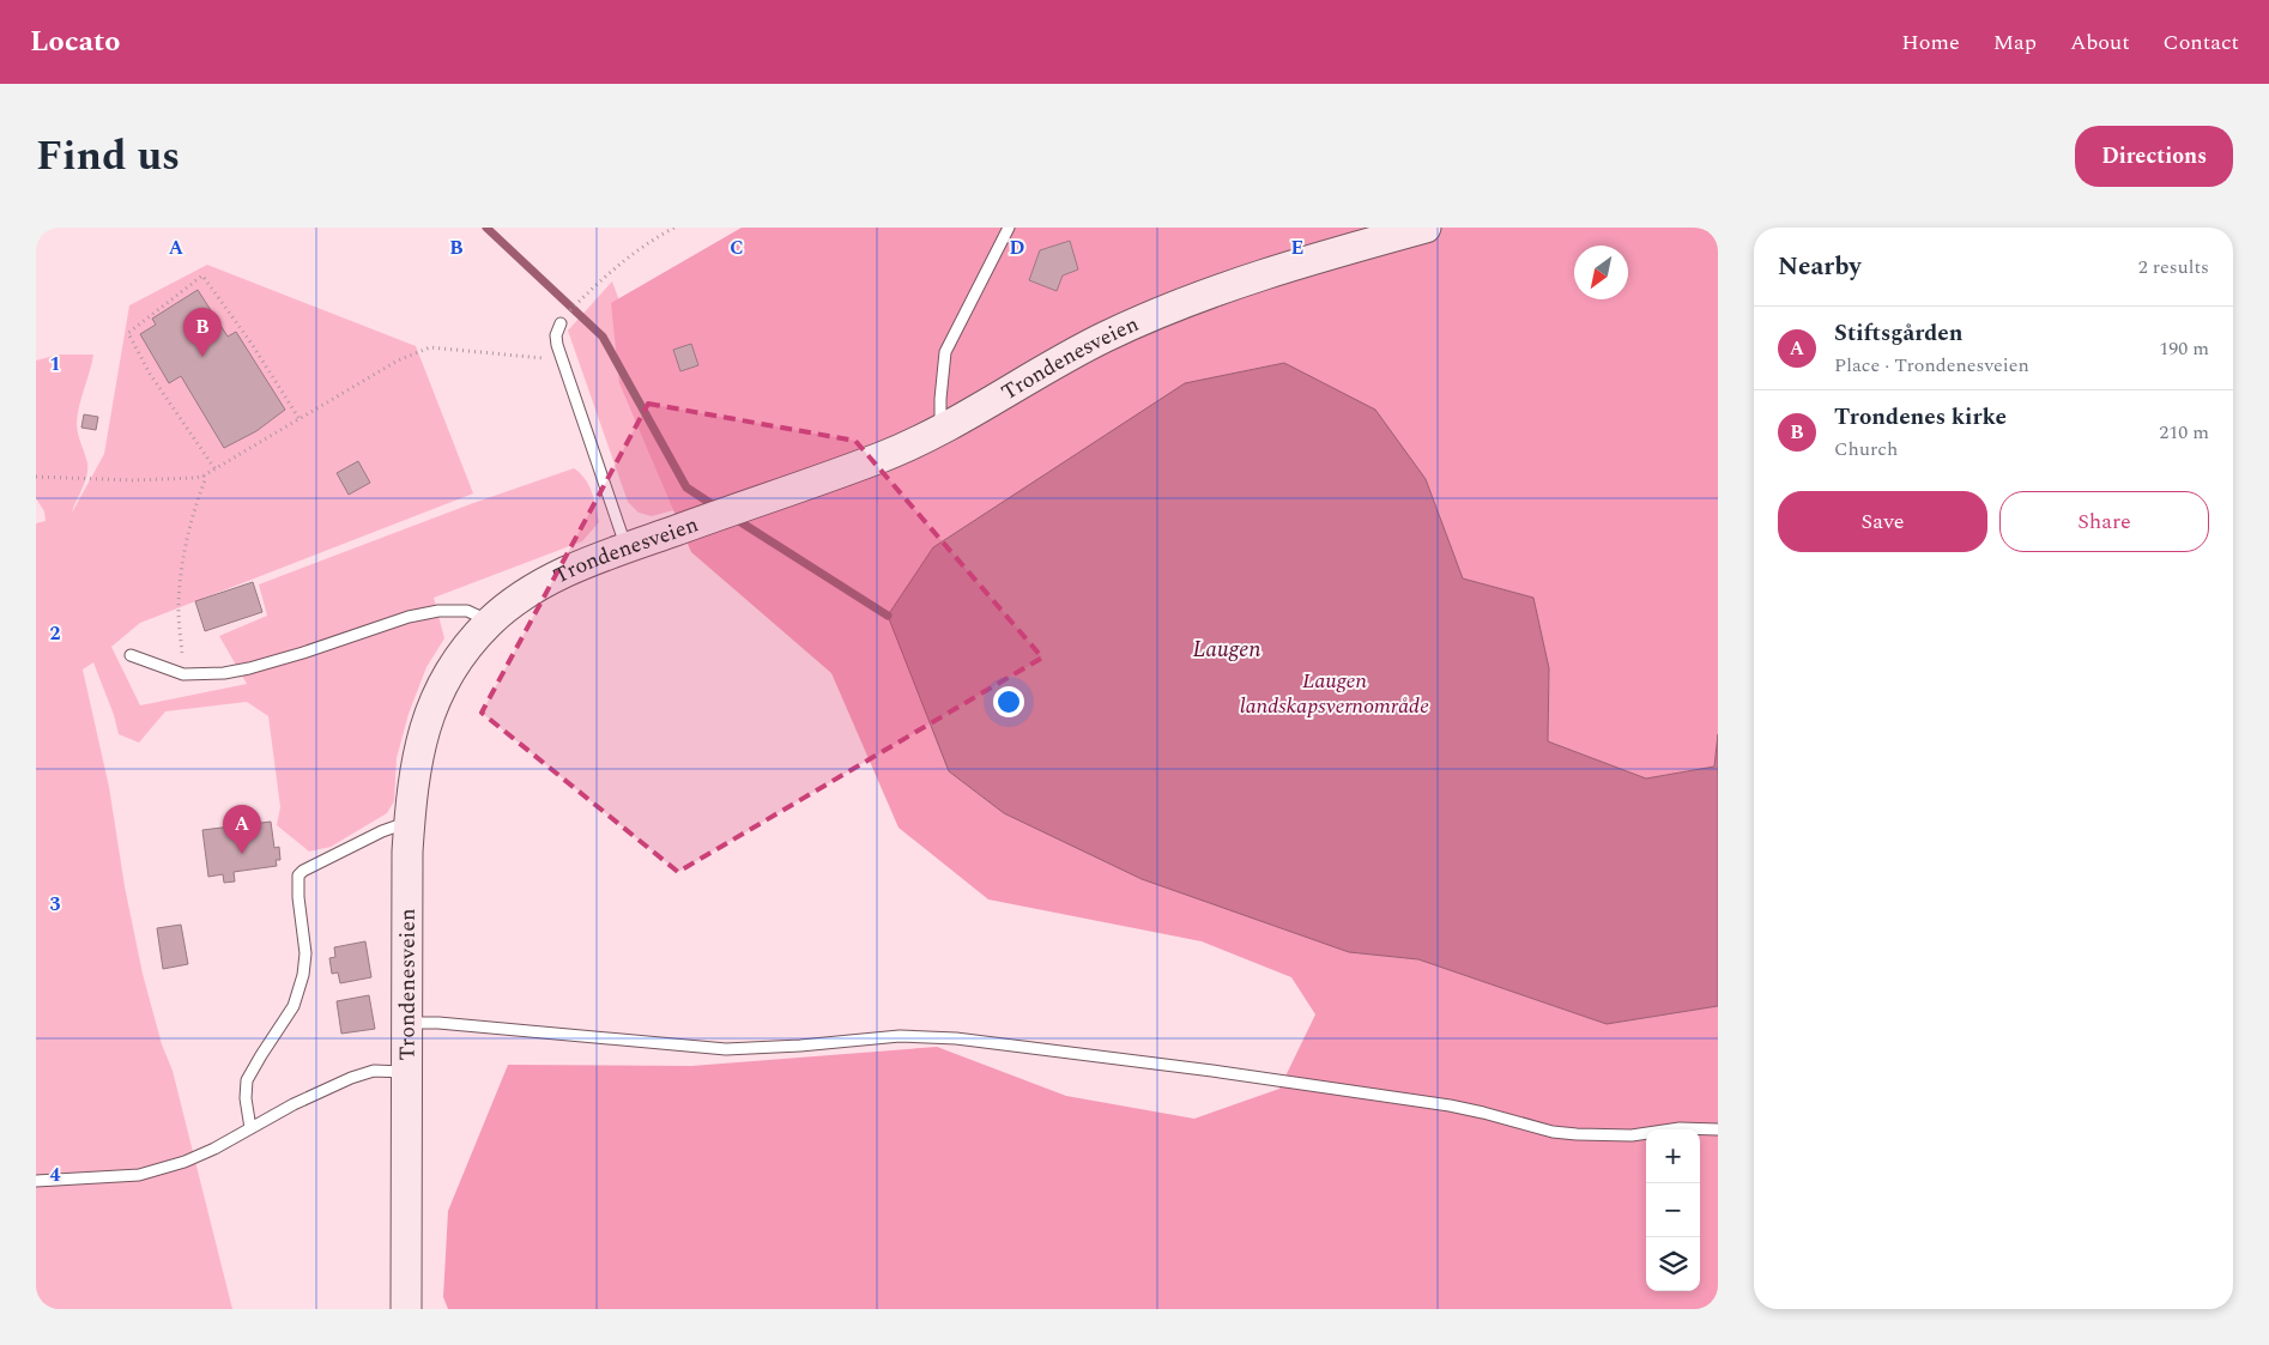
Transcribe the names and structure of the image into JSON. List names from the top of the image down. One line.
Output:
{"streets":{"main road":["Trondenesveien"]},"water":["Laugen"],"parks":["Laugen landskapsvernområde"],"north":"bottom left","page":{"header":"Locato","nav":["Home","Map","About","Contact"],"title":"Find us","buttons":["Directions",["Save","Share"]],"heading":["Nearby","2 results"],"list":[{"mark":"A","name":"Stiftsgården","note":"Place · Trondenesveien","value":"190 m"},{"mark":"B","name":"Trondenes kirke","note":"Church","value":"210 m"}],"pins":["B","A"],"map_buttons":["+","−"]},"grid":{"columns":["A","B","C","D","E"],"rows":["1","2","3","4"]}}
